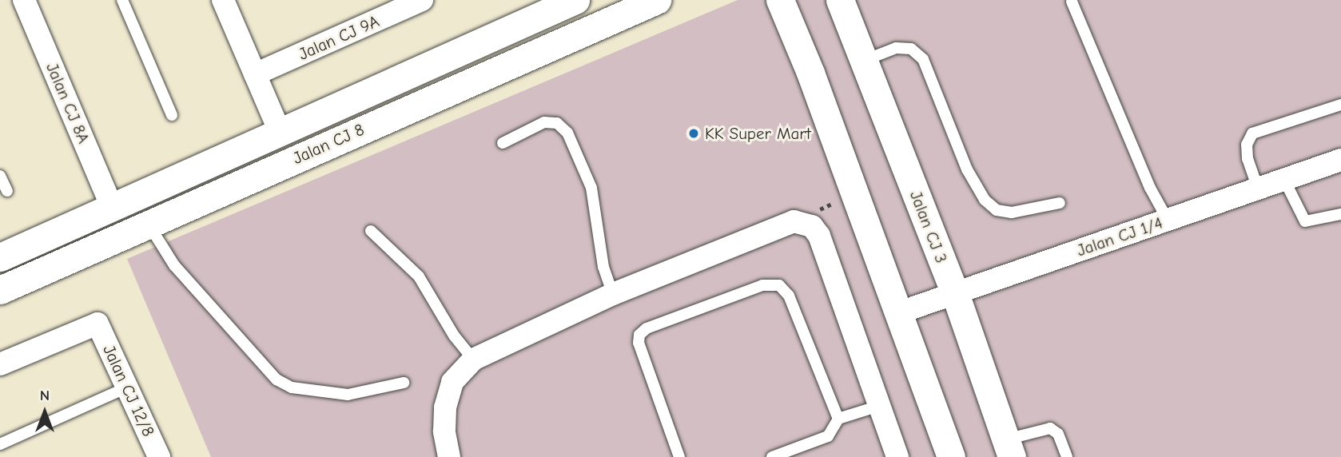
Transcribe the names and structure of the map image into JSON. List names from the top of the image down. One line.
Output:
{"streets":{"street":["Jalan CJ 9A","Jalan CJ 8A","Jalan CJ 8","Jalan CJ 3","Jalan CJ 1/4","Jalan CJ 12/8"]},"crossings":[["Jalan CJ 8A","Jalan CJ 8"],["Jalan CJ 3","Jalan CJ 1/4"]],"places":["KK Super Mart"],"north":"top"}
